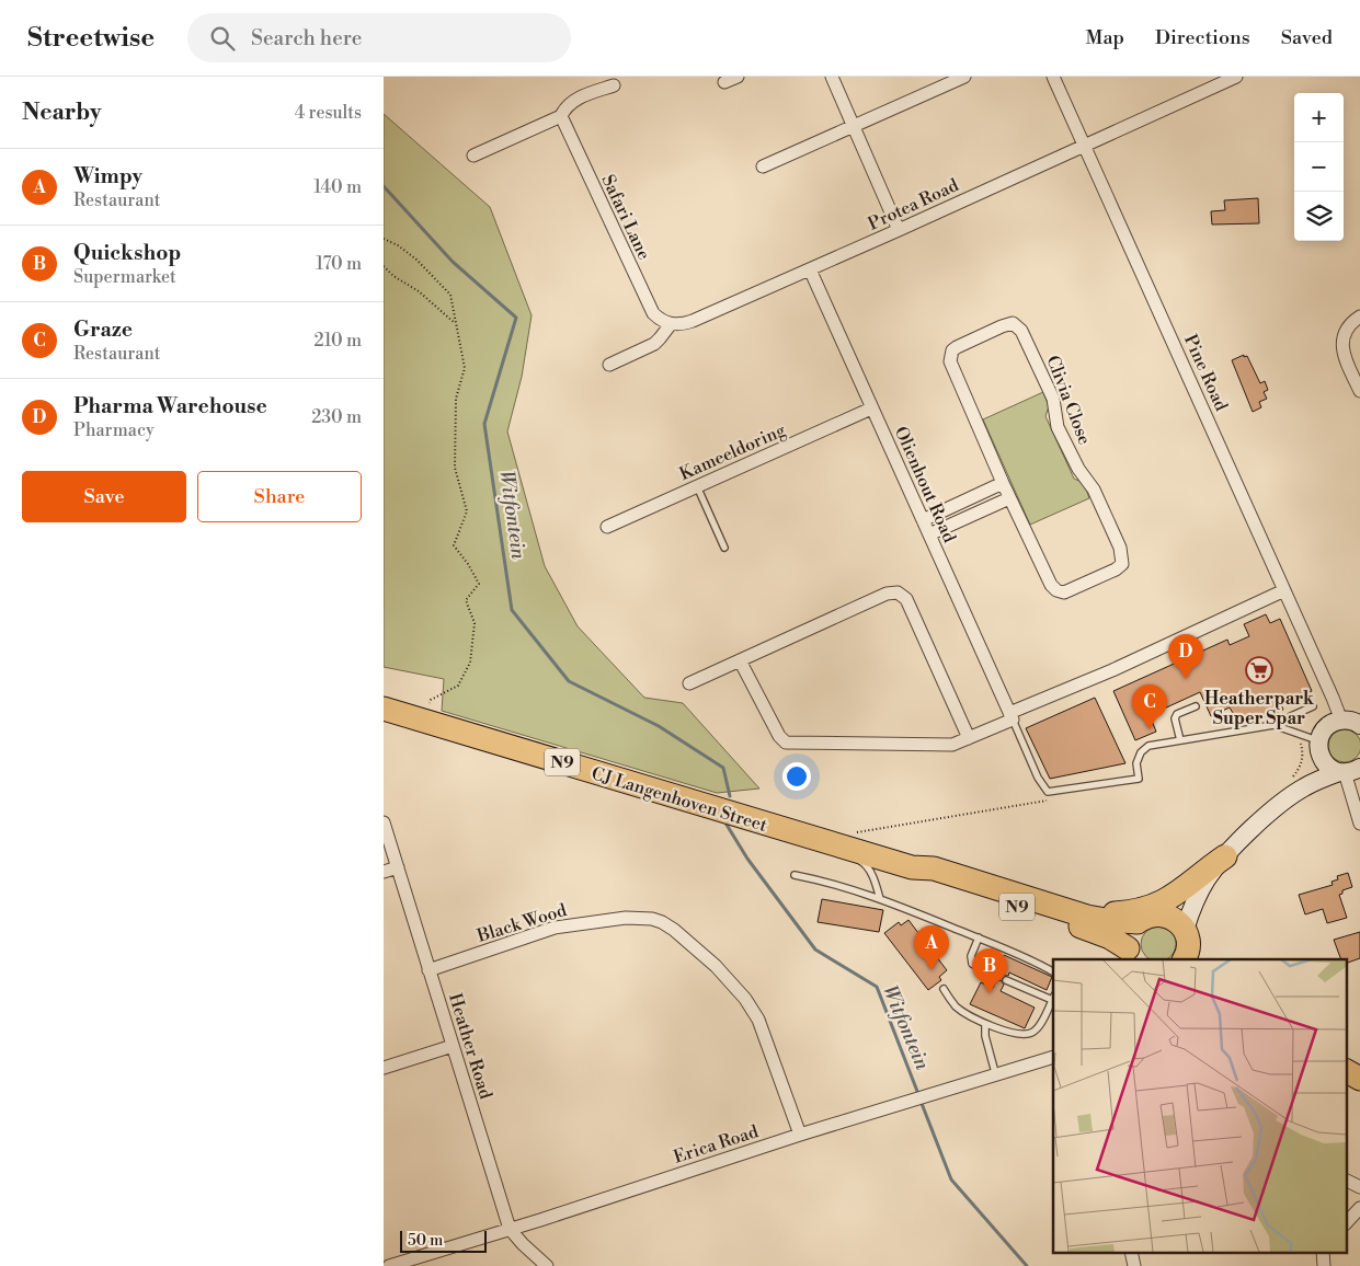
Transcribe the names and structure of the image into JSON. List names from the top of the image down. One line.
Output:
{"streets":{"highway":["N9","CJ Langenhoven Street"],"street":["Protea Road","Safari Lane","Pine Road","Clivia Close","Kameeldoring","Olienhout Road","Black Wood","Heather Road","Erica Road"]},"crossings":[["Protea Road","Safari Lane"],["Protea Road","Pine Road"],["Protea Road","Olienhout Road"],["Kameeldoring","Olienhout Road"],["N9","CJ Langenhoven Street"],["Black Wood","Heather Road"],["Black Wood","Erica Road"],["Heather Road","Erica Road"]],"water":["Witfontein"],"places":{"supermarket":["Heatherpark Super Spar"]},"scale_bar":"50 m","page":{"header":"Streetwise","search":"Search here","nav":["Map","Directions","Saved"],"heading":["Nearby","4 results"],"map_buttons":["+","−"],"list":[{"mark":"A","name":"Wimpy","note":"Restaurant","value":"140 m"},{"mark":"B","name":"Quickshop","note":"Supermarket","value":"170 m"},{"mark":"C","name":"Graze","note":"Restaurant","value":"210 m"},{"mark":"D","name":"Pharma Warehouse","note":"Pharmacy","value":"230 m"}],"buttons":["Save","Share"],"pins":["D","C","A","B"],"scale":"50 m"}}
